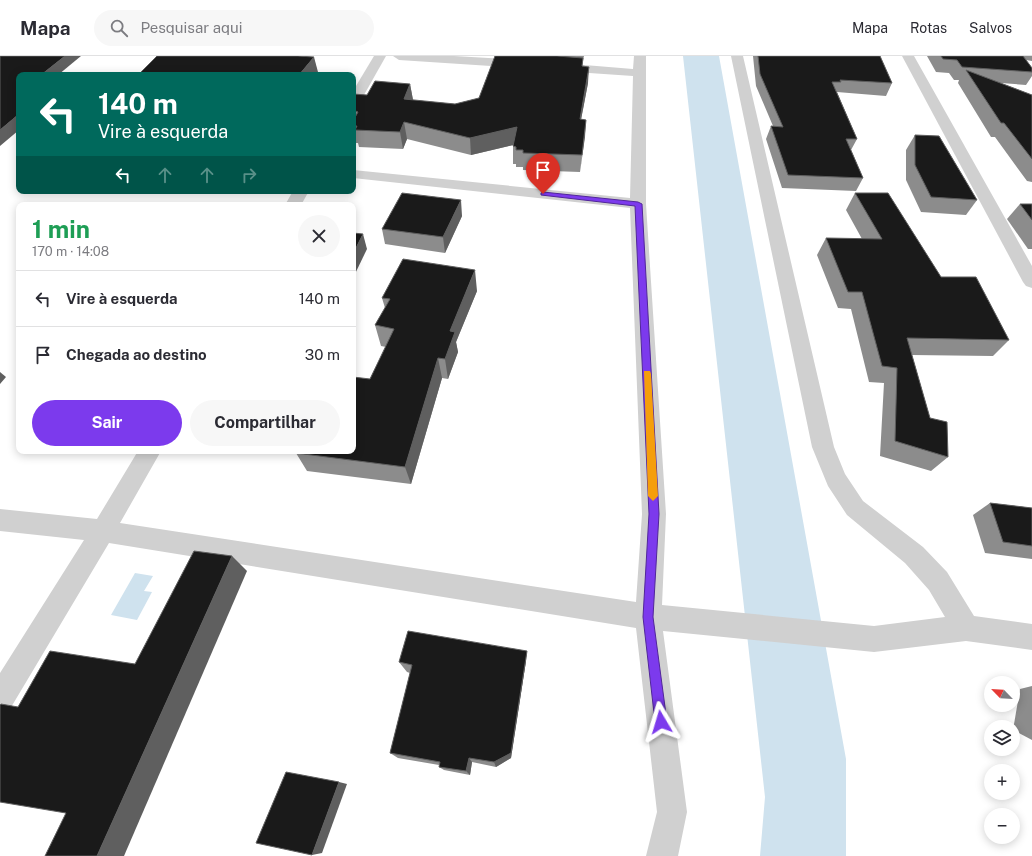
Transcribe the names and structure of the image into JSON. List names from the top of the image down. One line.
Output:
{"north":"top left","page":{"header":"Mapa","search":"Pesquisar aqui","nav":["Mapa","Rotas","Salvos"],"turn":["140 m","Vire à esquerda"],"heading":["1 min","170 m · 14:08"],"list":[{"name":"Vire à esquerda","value":"140 m"},{"name":"Chegada ao destino","value":"30 m"}],"buttons":["Sair","Compartilhar"],"map_buttons":["+","−"]}}
